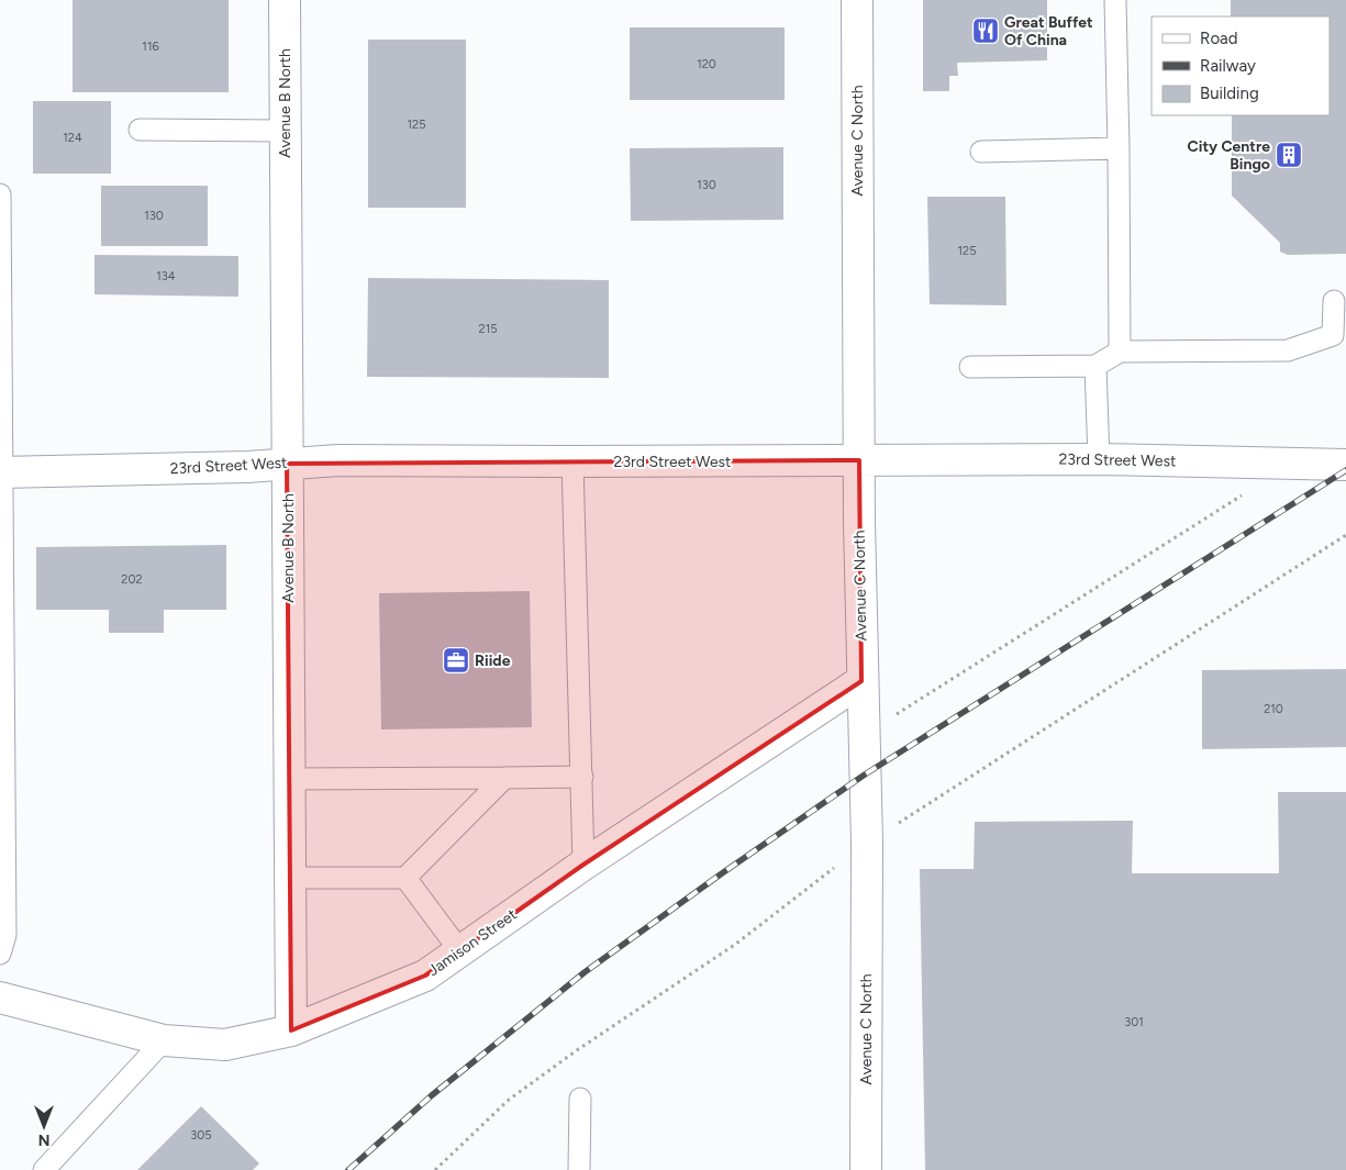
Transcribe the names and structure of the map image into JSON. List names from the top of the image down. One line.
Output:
{"streets":{"street":["Avenue B North","Avenue C North","23rd Street West","Jamison Street"]},"crossings":[["Avenue B North","23rd Street West"],["Avenue B North","Jamison Street"],["Avenue C North","23rd Street West"],["Avenue C North","Jamison Street"]],"places":{"restaurant":["Great Buffet Of China"],"building":["City Centre Bingo"],"office":["Riide"]},"house_numbers":["116","120","125","124","130","130","125","134","215","202","210","301","305"],"legend":["Road","Railway","Building"],"north":"bottom"}
